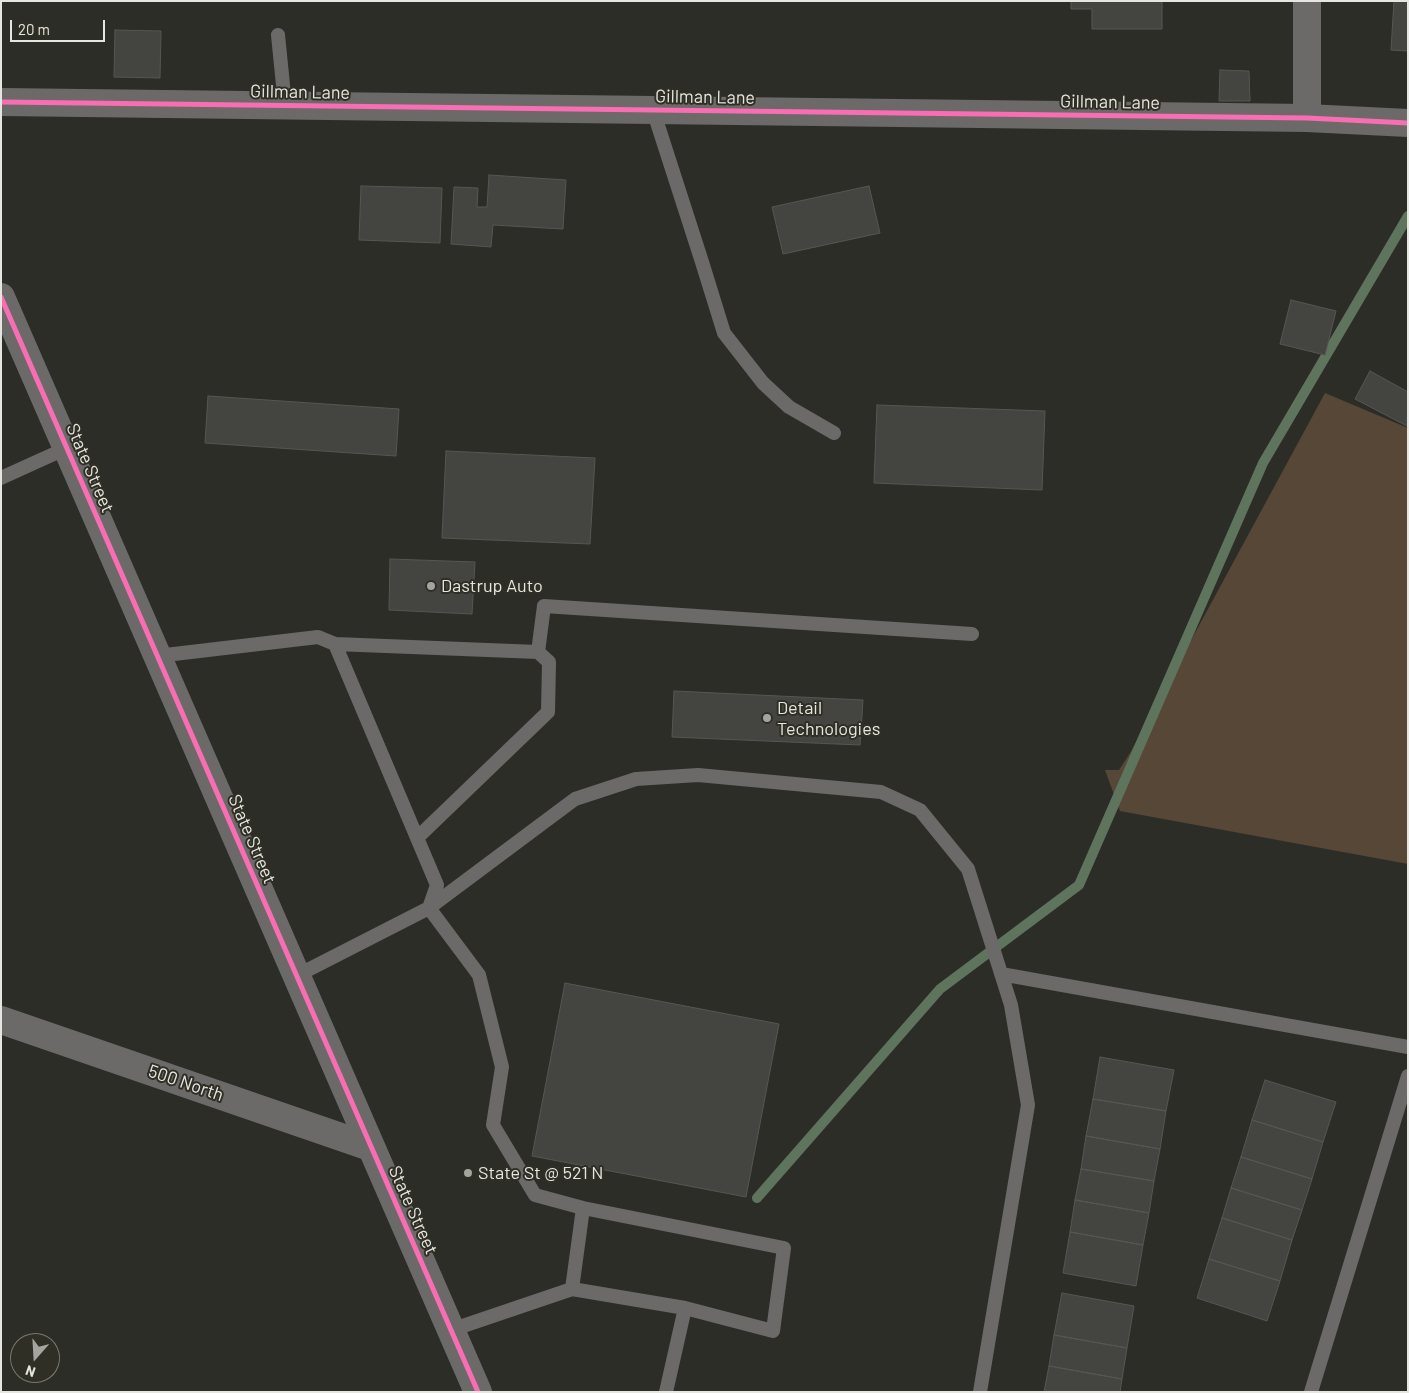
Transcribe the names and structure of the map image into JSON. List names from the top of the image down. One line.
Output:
{"streets":{"main road":["State Street"],"street":["Gillman Lane","500 North"]},"crossings":[["State Street","500 North"]],"places":["Dastrup Auto","Detail Technologies","State St @ 521 N"],"scale_bar":"20 m","north":"bottom"}
